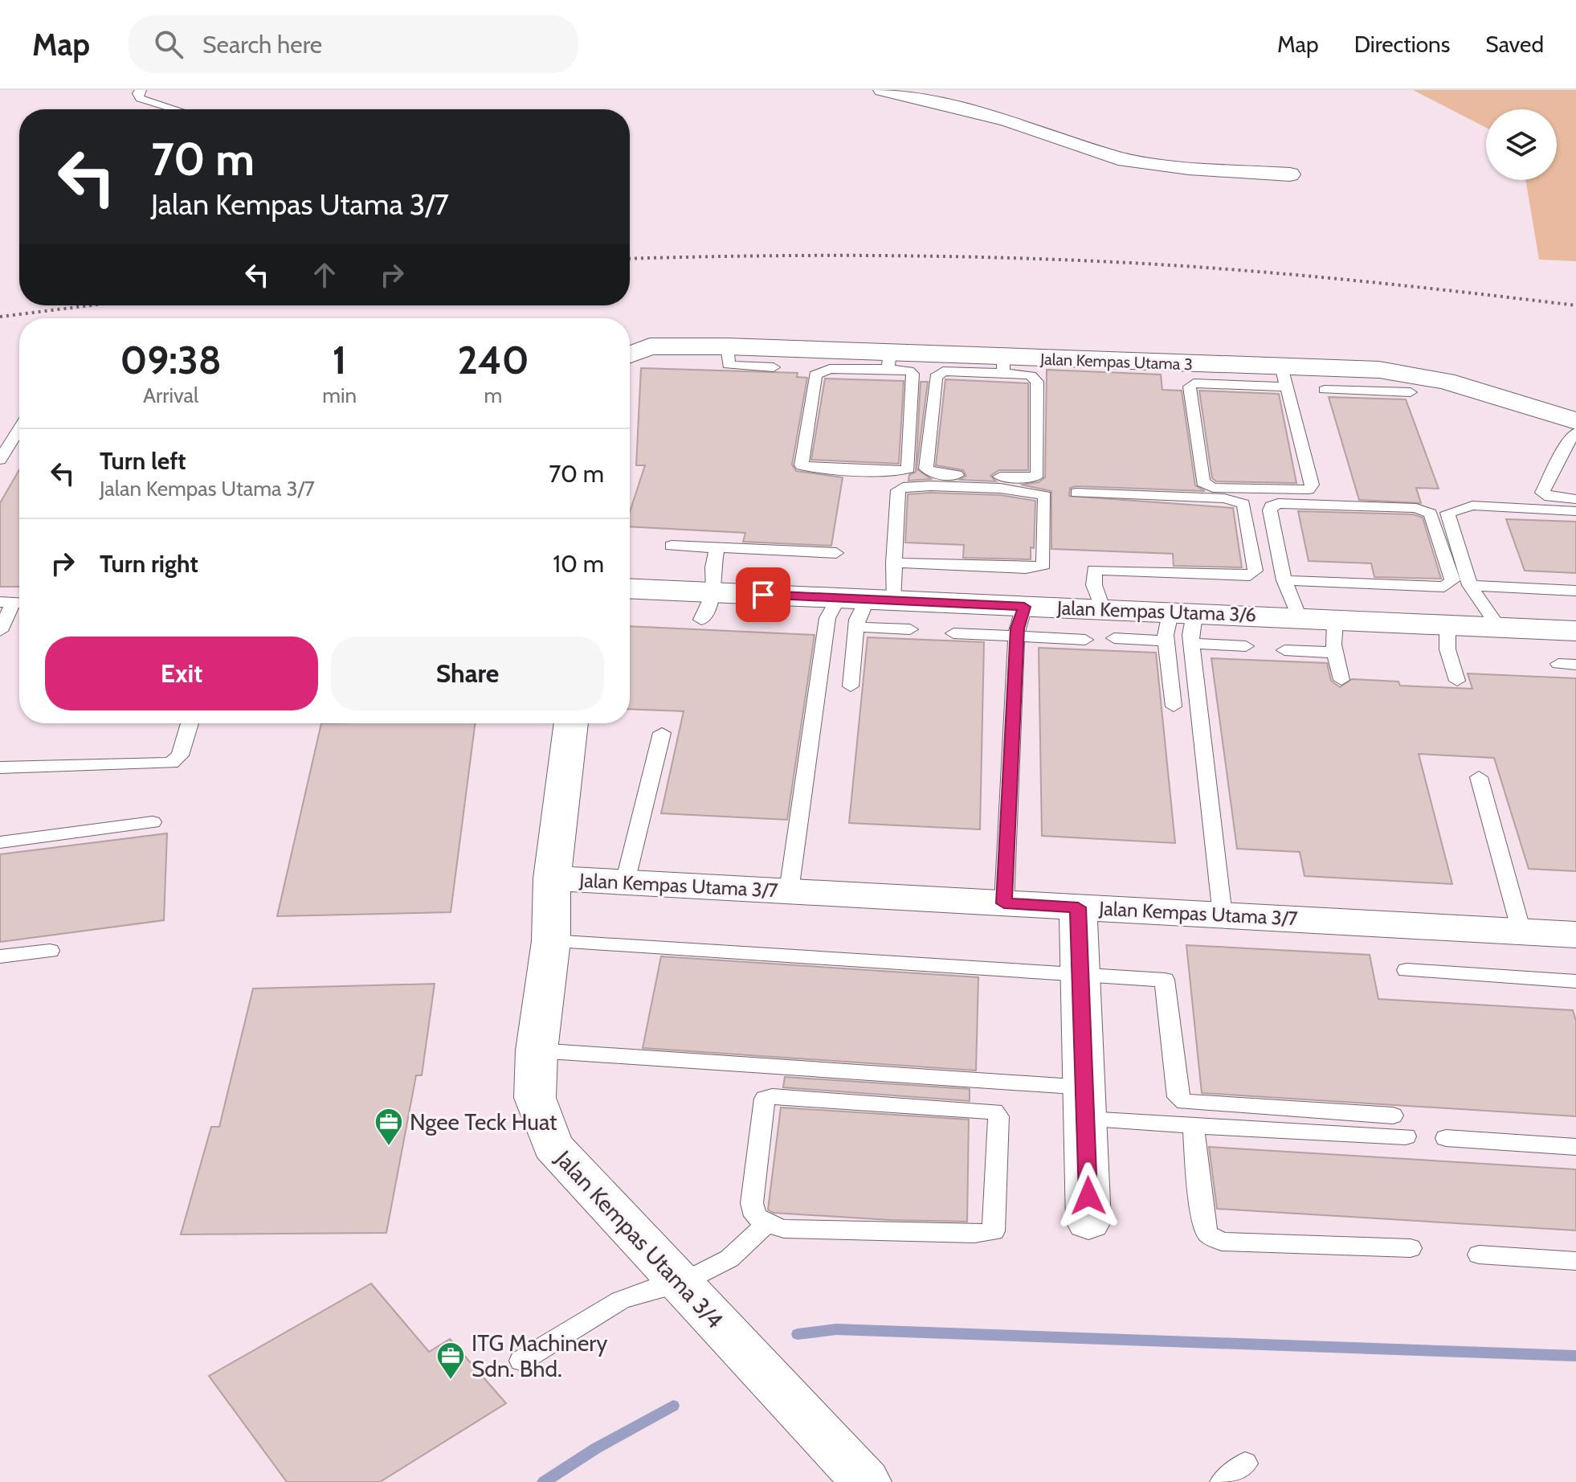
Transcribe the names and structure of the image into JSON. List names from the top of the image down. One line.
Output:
{"streets":{"street":["Jalan Kempas Utama 3","Jalan Kempas Utama 3/6","Jalan Kempas Utama 3/7","Jalan Kempas Utama 3/4"]},"crossings":[["Jalan Kempas Utama 3/7","Jalan Kempas Utama 3/4"]],"places":{"office":["Ngee Teck Huat","ITG Machinery Sdn. Bhd."]},"page":{"header":"Map","search":"Search here","nav":["Map","Directions","Saved"],"turn":["70 m","Jalan Kempas Utama 3/7"],"eta":["09:38","Arrival","1","min","240","m"],"list":[{"name":"Turn left","note":"Jalan Kempas Utama 3/7","value":"70 m"},{"name":"Turn right","value":"10 m"}],"buttons":["Exit","Share"]}}
